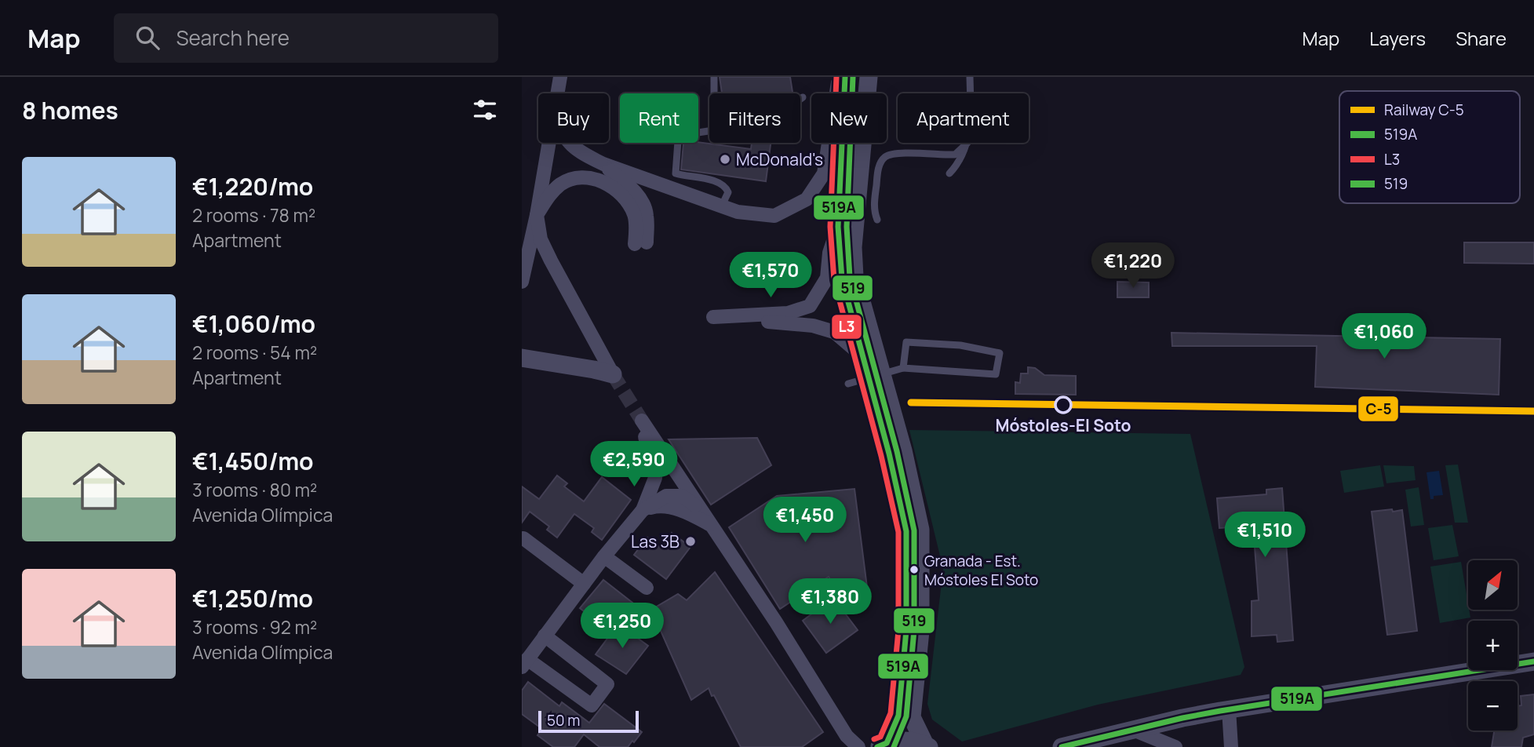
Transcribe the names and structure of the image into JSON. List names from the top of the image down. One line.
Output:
{"places":["McDonald's","Móstoles-El Soto","Las 3B","Granada - Est. Móstoles El Soto"],"lines":["transit line 519A","transit line L3","transit line 519","rail line C-5"],"legend":["Railway C-5","519A","L3","519"],"scale_bar":"50 m","north":"top right","page":{"header":"Map","search":"Search here","nav":["Map","Layers","Share"],"heading":"8 homes","chip":["Buy","Rent","Filters","New","Apartment"],"list":[{"name":"€1,220/mo","note":"2 rooms · 78 m² · Apartment"},{"name":"€1,060/mo","note":"2 rooms · 54 m² · Apartment"},{"name":"€1,450/mo","note":"3 rooms · 80 m² · Avenida Olímpica"},{"name":"€1,250/mo","note":"3 rooms · 92 m² · Avenida Olímpica"}],"price":["€1,220","€1,570","€1,060","€2,590","€1,450","€1,510","€1,380","€1,250"],"map_buttons":["+","−"],"scale":"50 m"}}
